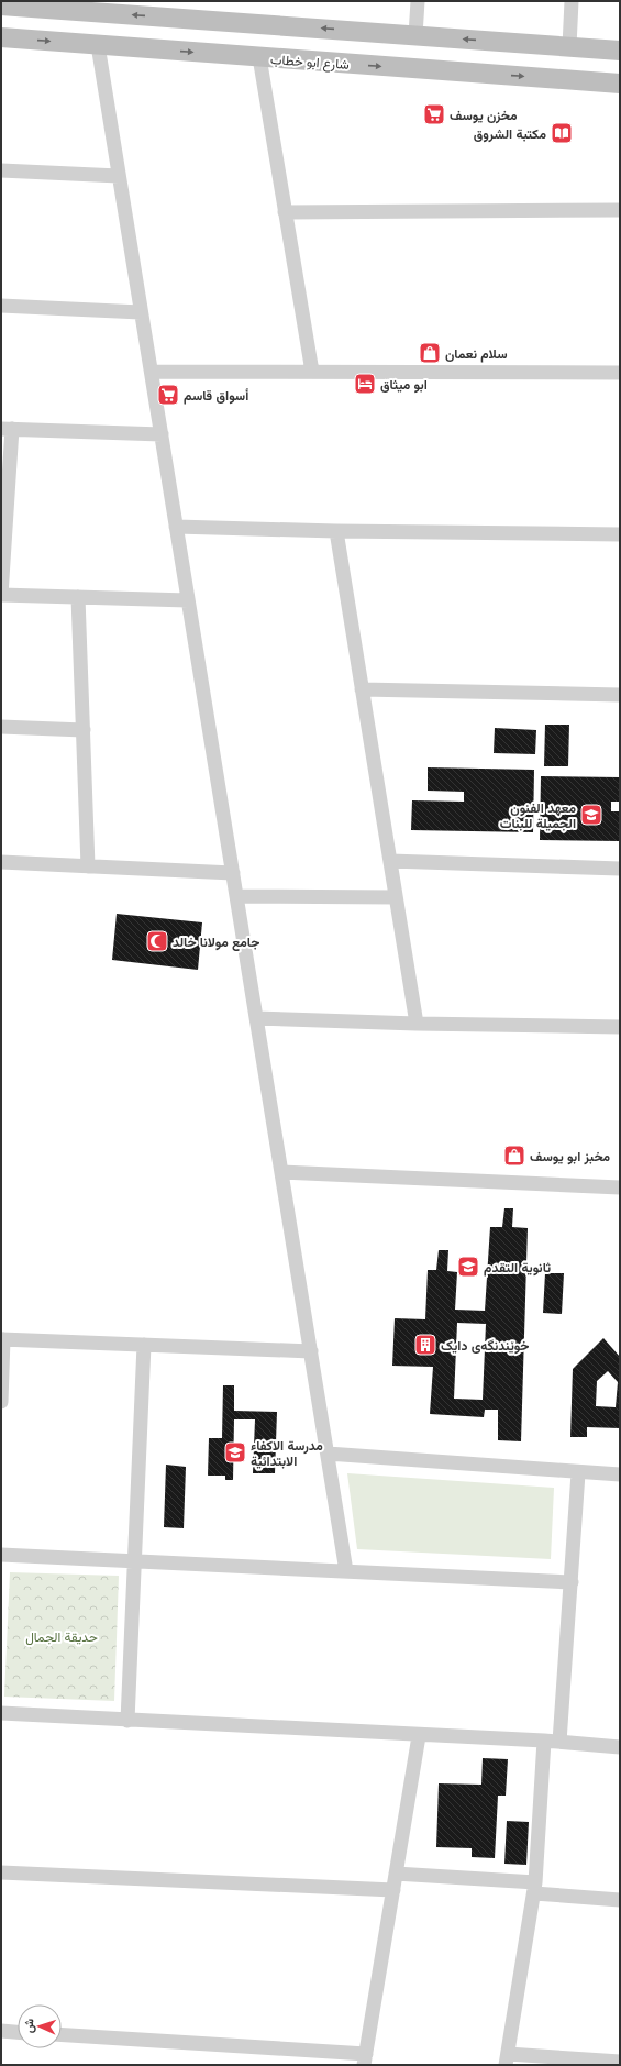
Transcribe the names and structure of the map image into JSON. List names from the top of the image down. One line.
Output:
{"streets":{"main road":["شارع ابو خطاب"]},"parks":["حديقة الجمال"],"places":{"supermarket":["مخزن يوسف","أسواق قاسم"],"library":["مكتبة الشروق"],"shop":["سلام نعمان","مخبز ابو يوسف"],"hotel":["ابو ميثاق"],"school or university":["معهد الفنون الجميلة للبنات","ثانوية التقدم","مدرسة الاكفاء الابتدائية"],"mosque":["جامع مولانا خالد"],"building":["خوێندنگەی دایک"]},"north":"left"}
